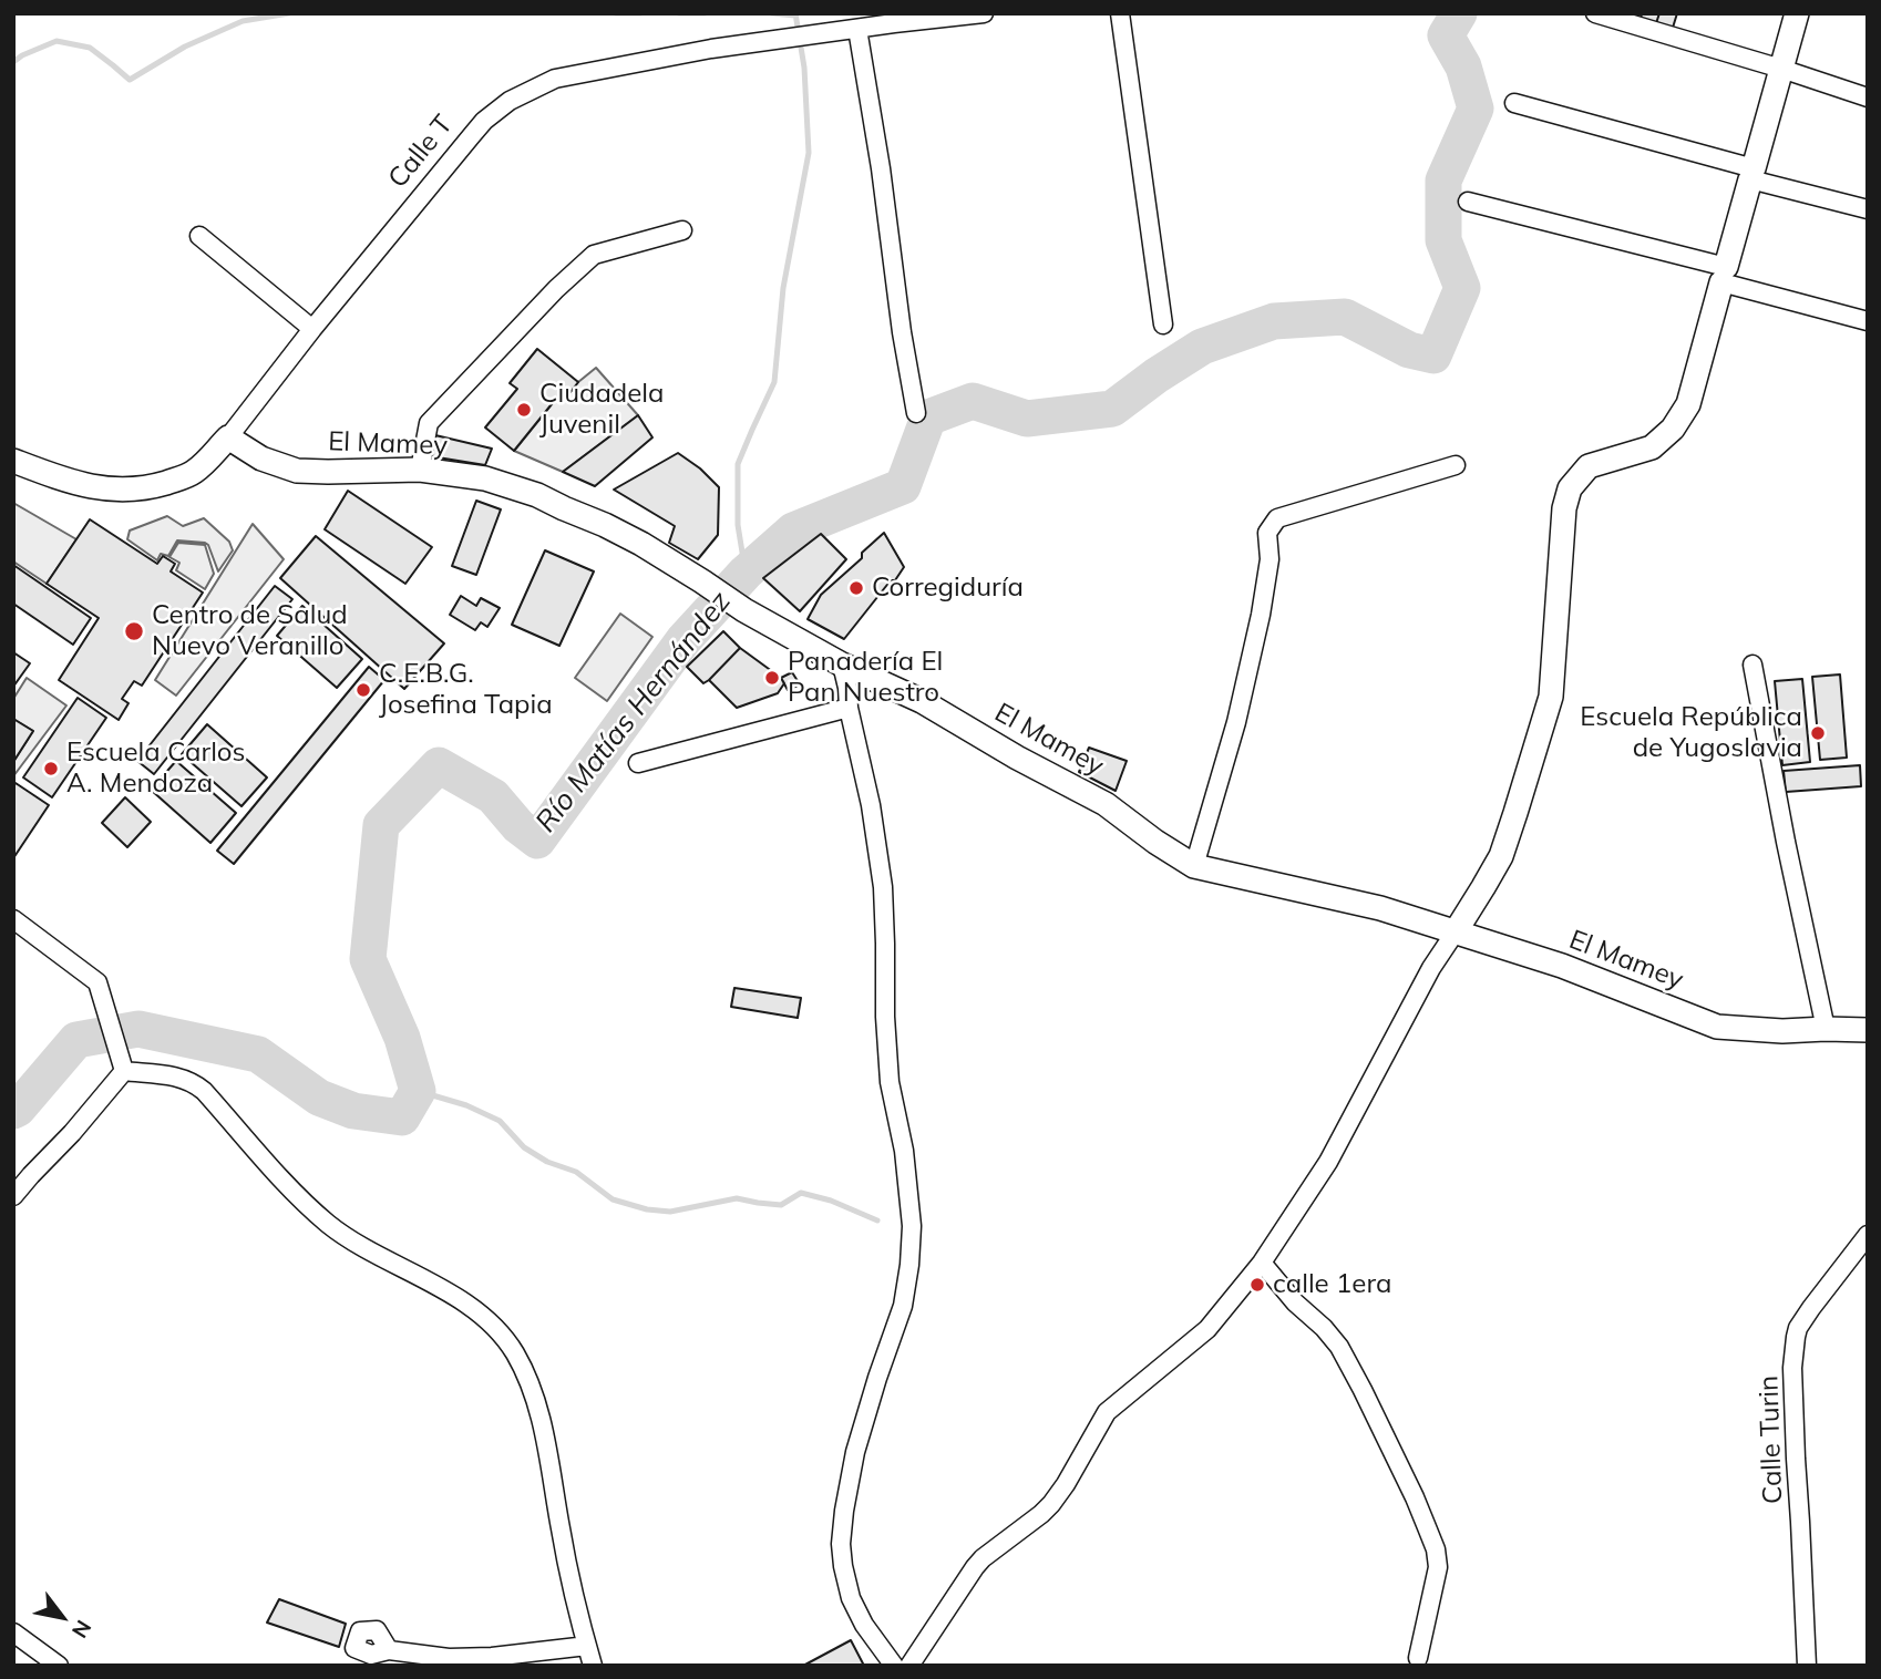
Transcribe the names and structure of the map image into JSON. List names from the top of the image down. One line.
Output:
{"streets":{"street":["Calle T","El Mamey","Calle Turin"]},"crossings":[["Calle T","El Mamey"]],"water":["Río Matías Hernández"],"places":["Ciudadela Juvenil","Corregiduría","Centro de Salud Nuevo Veranillo","Panadería El Pan Nuestro","C.E.B.G. Josefina Tapia","Escuela República de Yugoslavia","Escuela Carlos A. Mendoza","calle 1era"],"north":"bottom right"}
